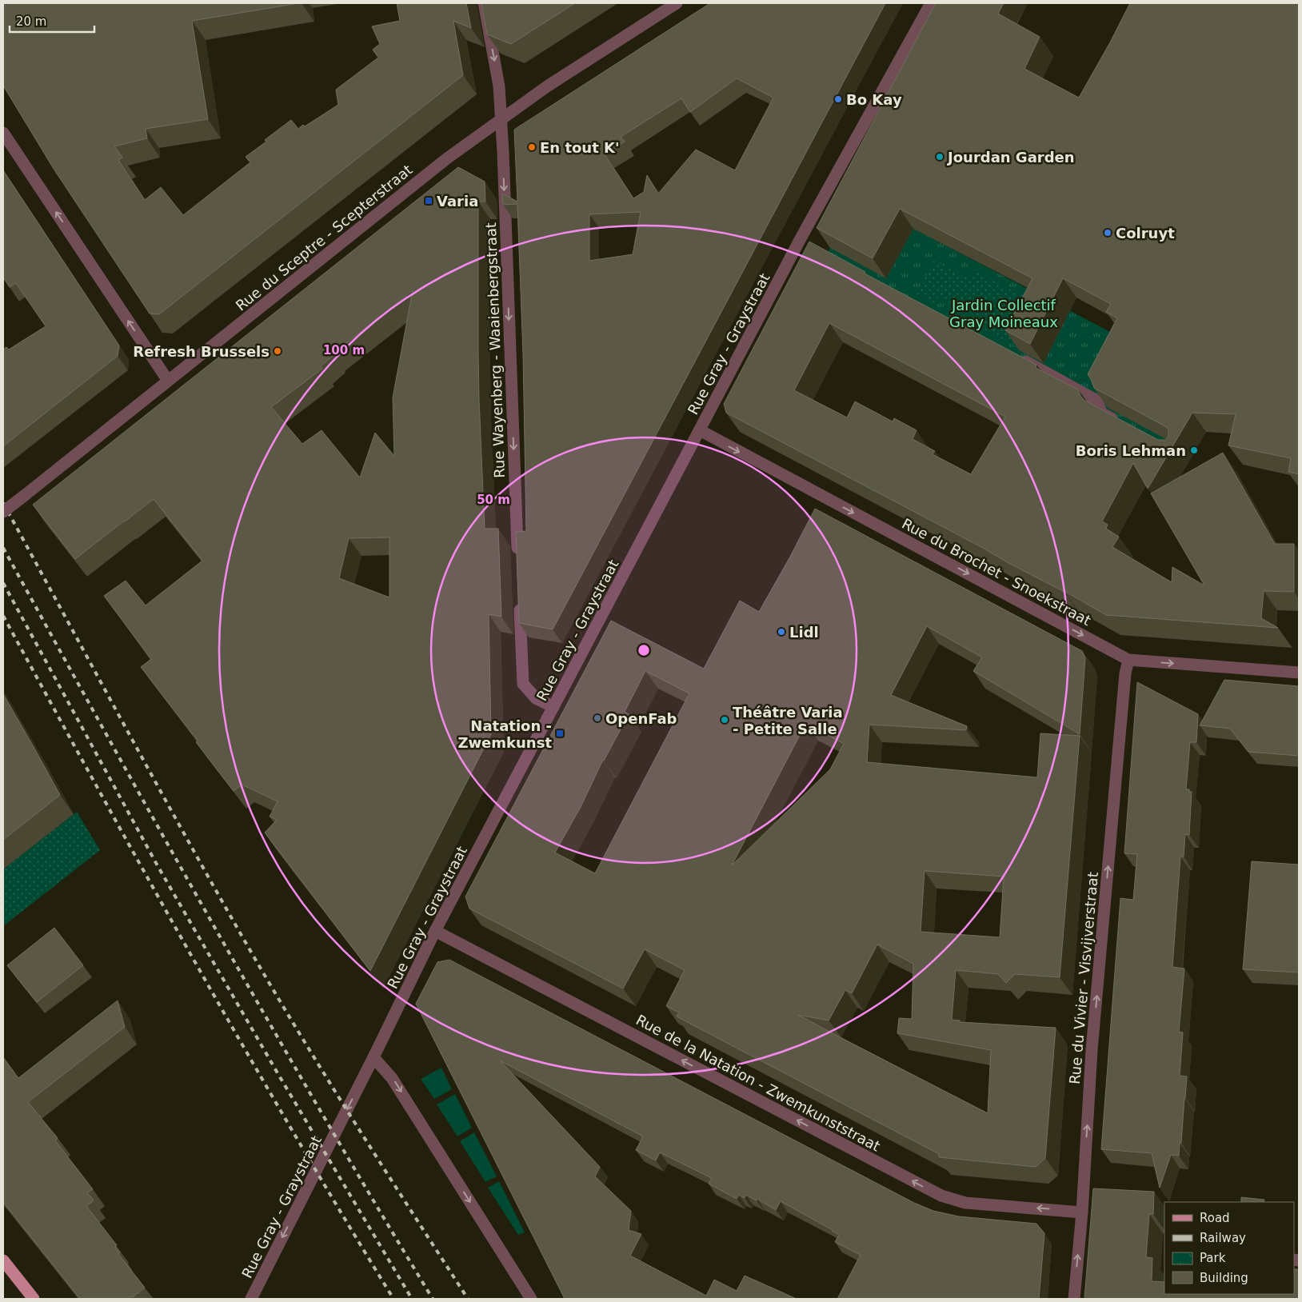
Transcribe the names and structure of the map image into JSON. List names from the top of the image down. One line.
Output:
{"streets":{"street":["Rue du Sceptre - Scepterstraat","Rue Gray - Graystraat","Rue Wayenberg - Waaienbergstraat","Rue du Brochet - Snoekstraat","Rue du Vivier - Visvijverstraat","Rue de la Natation - Zwemkunststraat"]},"crossings":[["Rue du Sceptre - Scepterstraat","Rue Wayenberg - Waaienbergstraat"],["Rue Gray - Graystraat","Rue du Brochet - Snoekstraat"],["Rue Gray - Graystraat","Rue de la Natation - Zwemkunststraat"],["Rue du Brochet - Snoekstraat","Rue du Vivier - Visvijverstraat"],["Rue du Vivier - Visvijverstraat","Rue de la Natation - Zwemkunststraat"]],"one_way":["Rue Wayenberg - Waaienbergstraat","Rue du Brochet - Snoekstraat","Rue du Vivier - Visvijverstraat","Rue de la Natation - Zwemkunststraat"],"parks":["Jardin Collectif Gray Moineaux"],"places":{"other":["Bo Kay","En tout K'","Jourdan Garden","Colruyt","Refresh Brussels","Boris Lehman","Lidl","OpenFab","Théâtre Varia - Petite Salle"],"transit":["Varia","Natation - Zwemkunst"]},"legend":["Road","Railway","Park","Building"],"scale_bar":"20 m","rings":["100 m","50 m"]}
